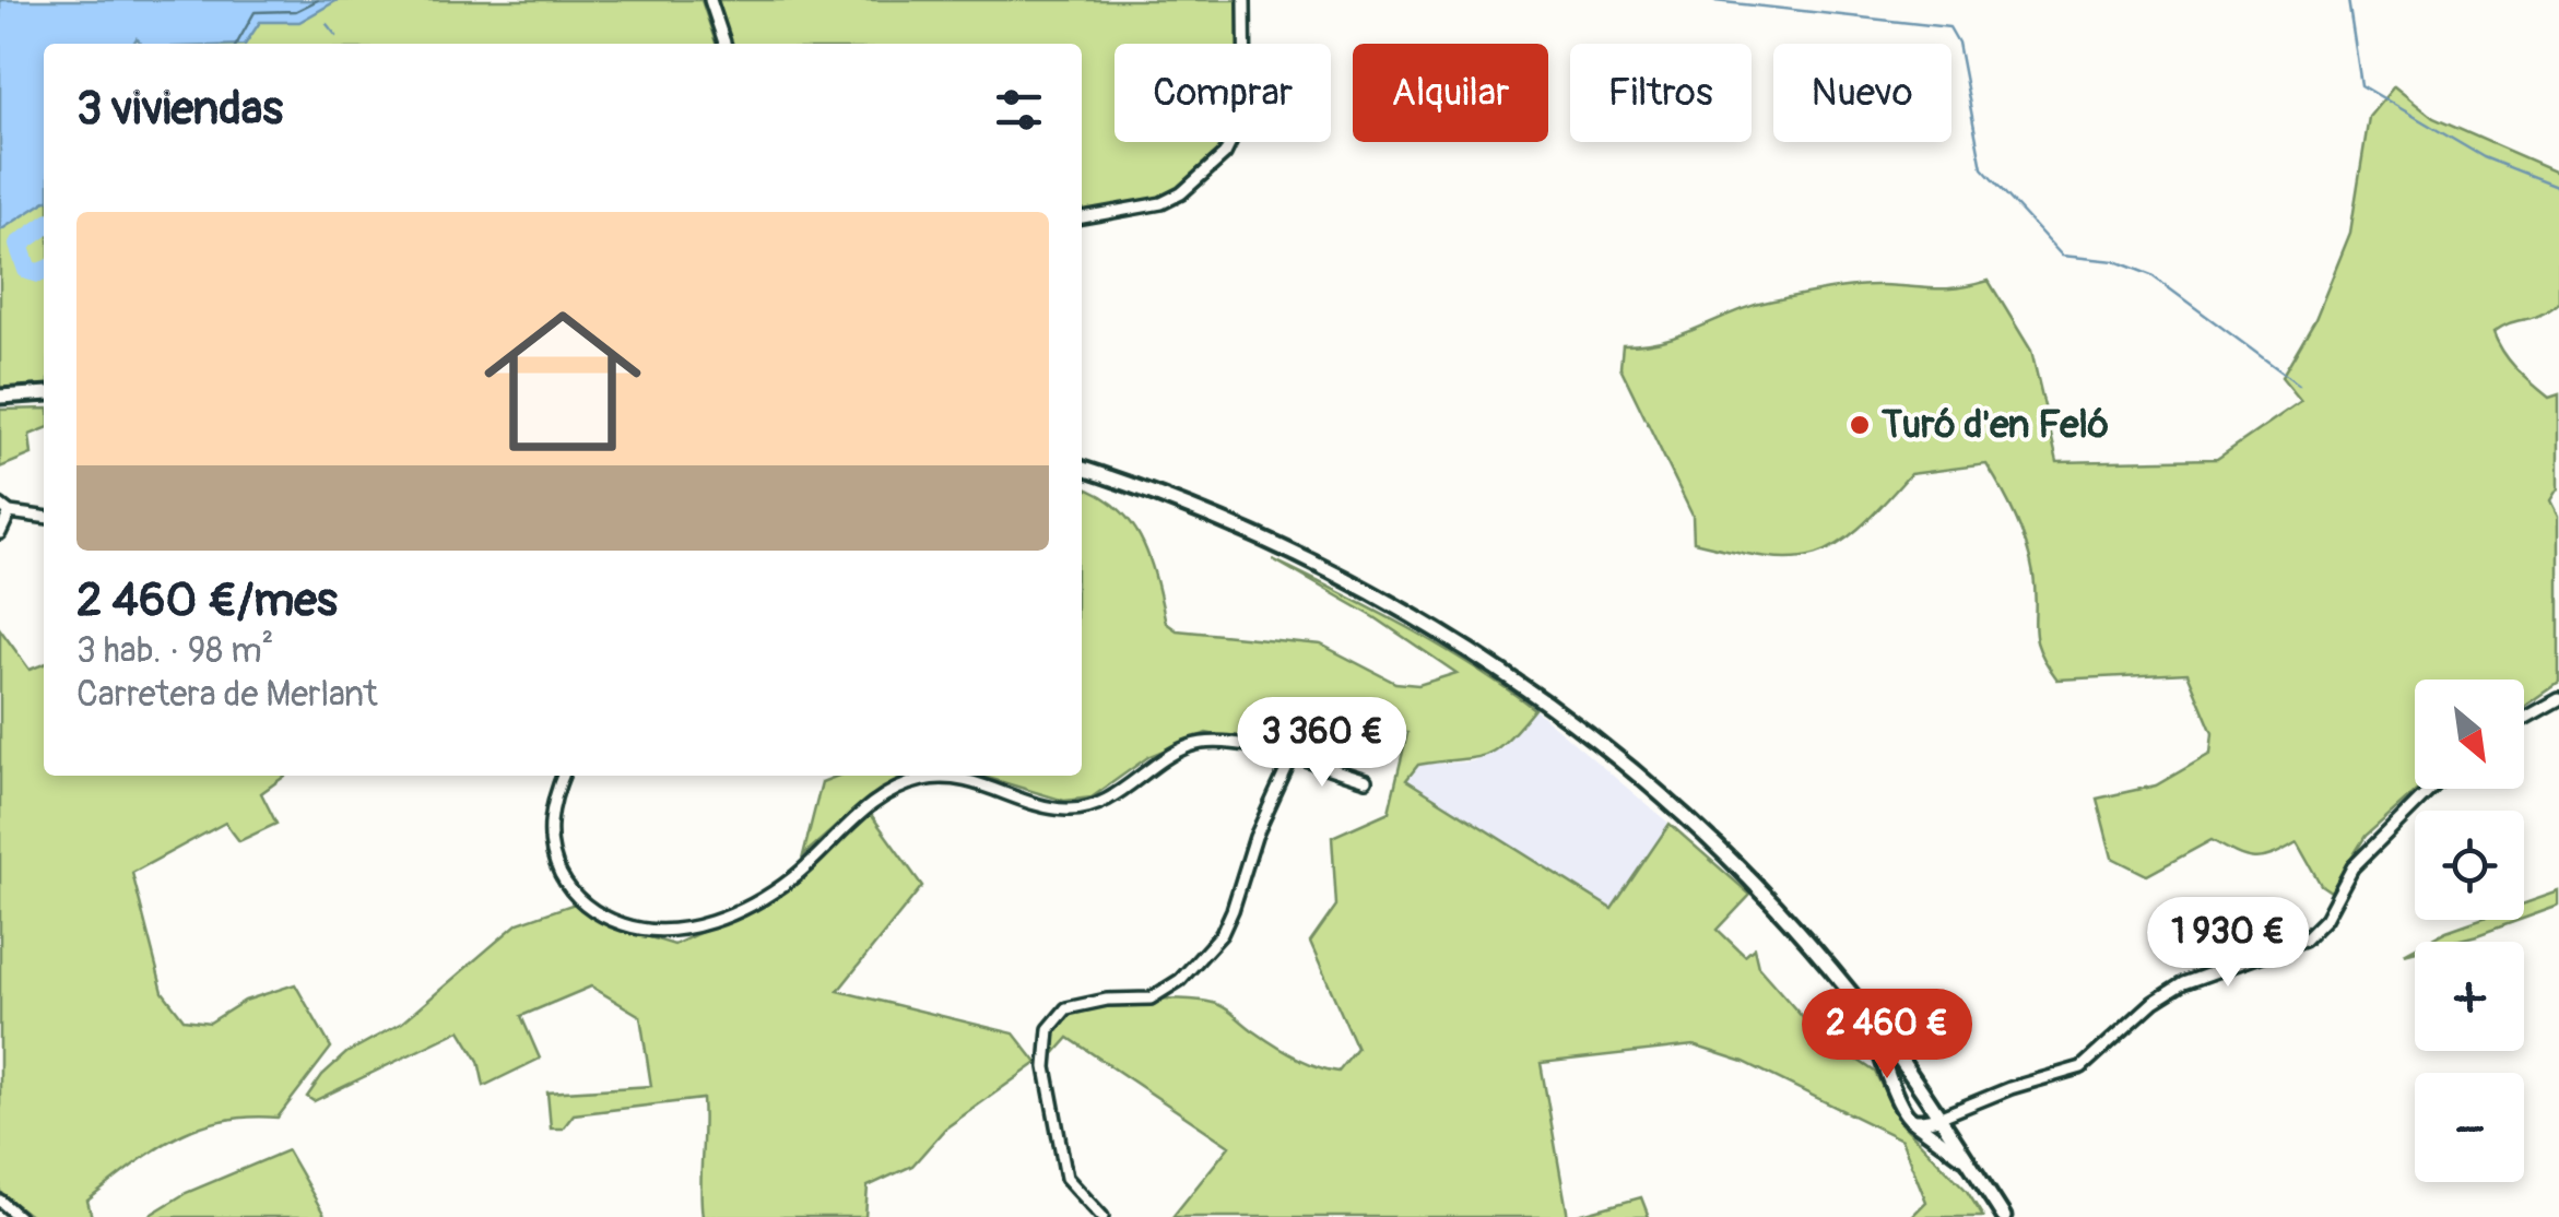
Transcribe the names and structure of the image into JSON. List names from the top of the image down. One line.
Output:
{"places":["Turó d'en Feló"],"north":"bottom right","page":{"chip":["Comprar","Alquilar","Filtros","Nuevo"],"heading":"3 viviendas","list":[{"name":"2 460 €/mes","note":"3 hab. · 98 m² · Carretera de Merlant"}],"map_buttons":["+","−"],"price":["3 360 €","1 930 €","2 460 €"]}}
